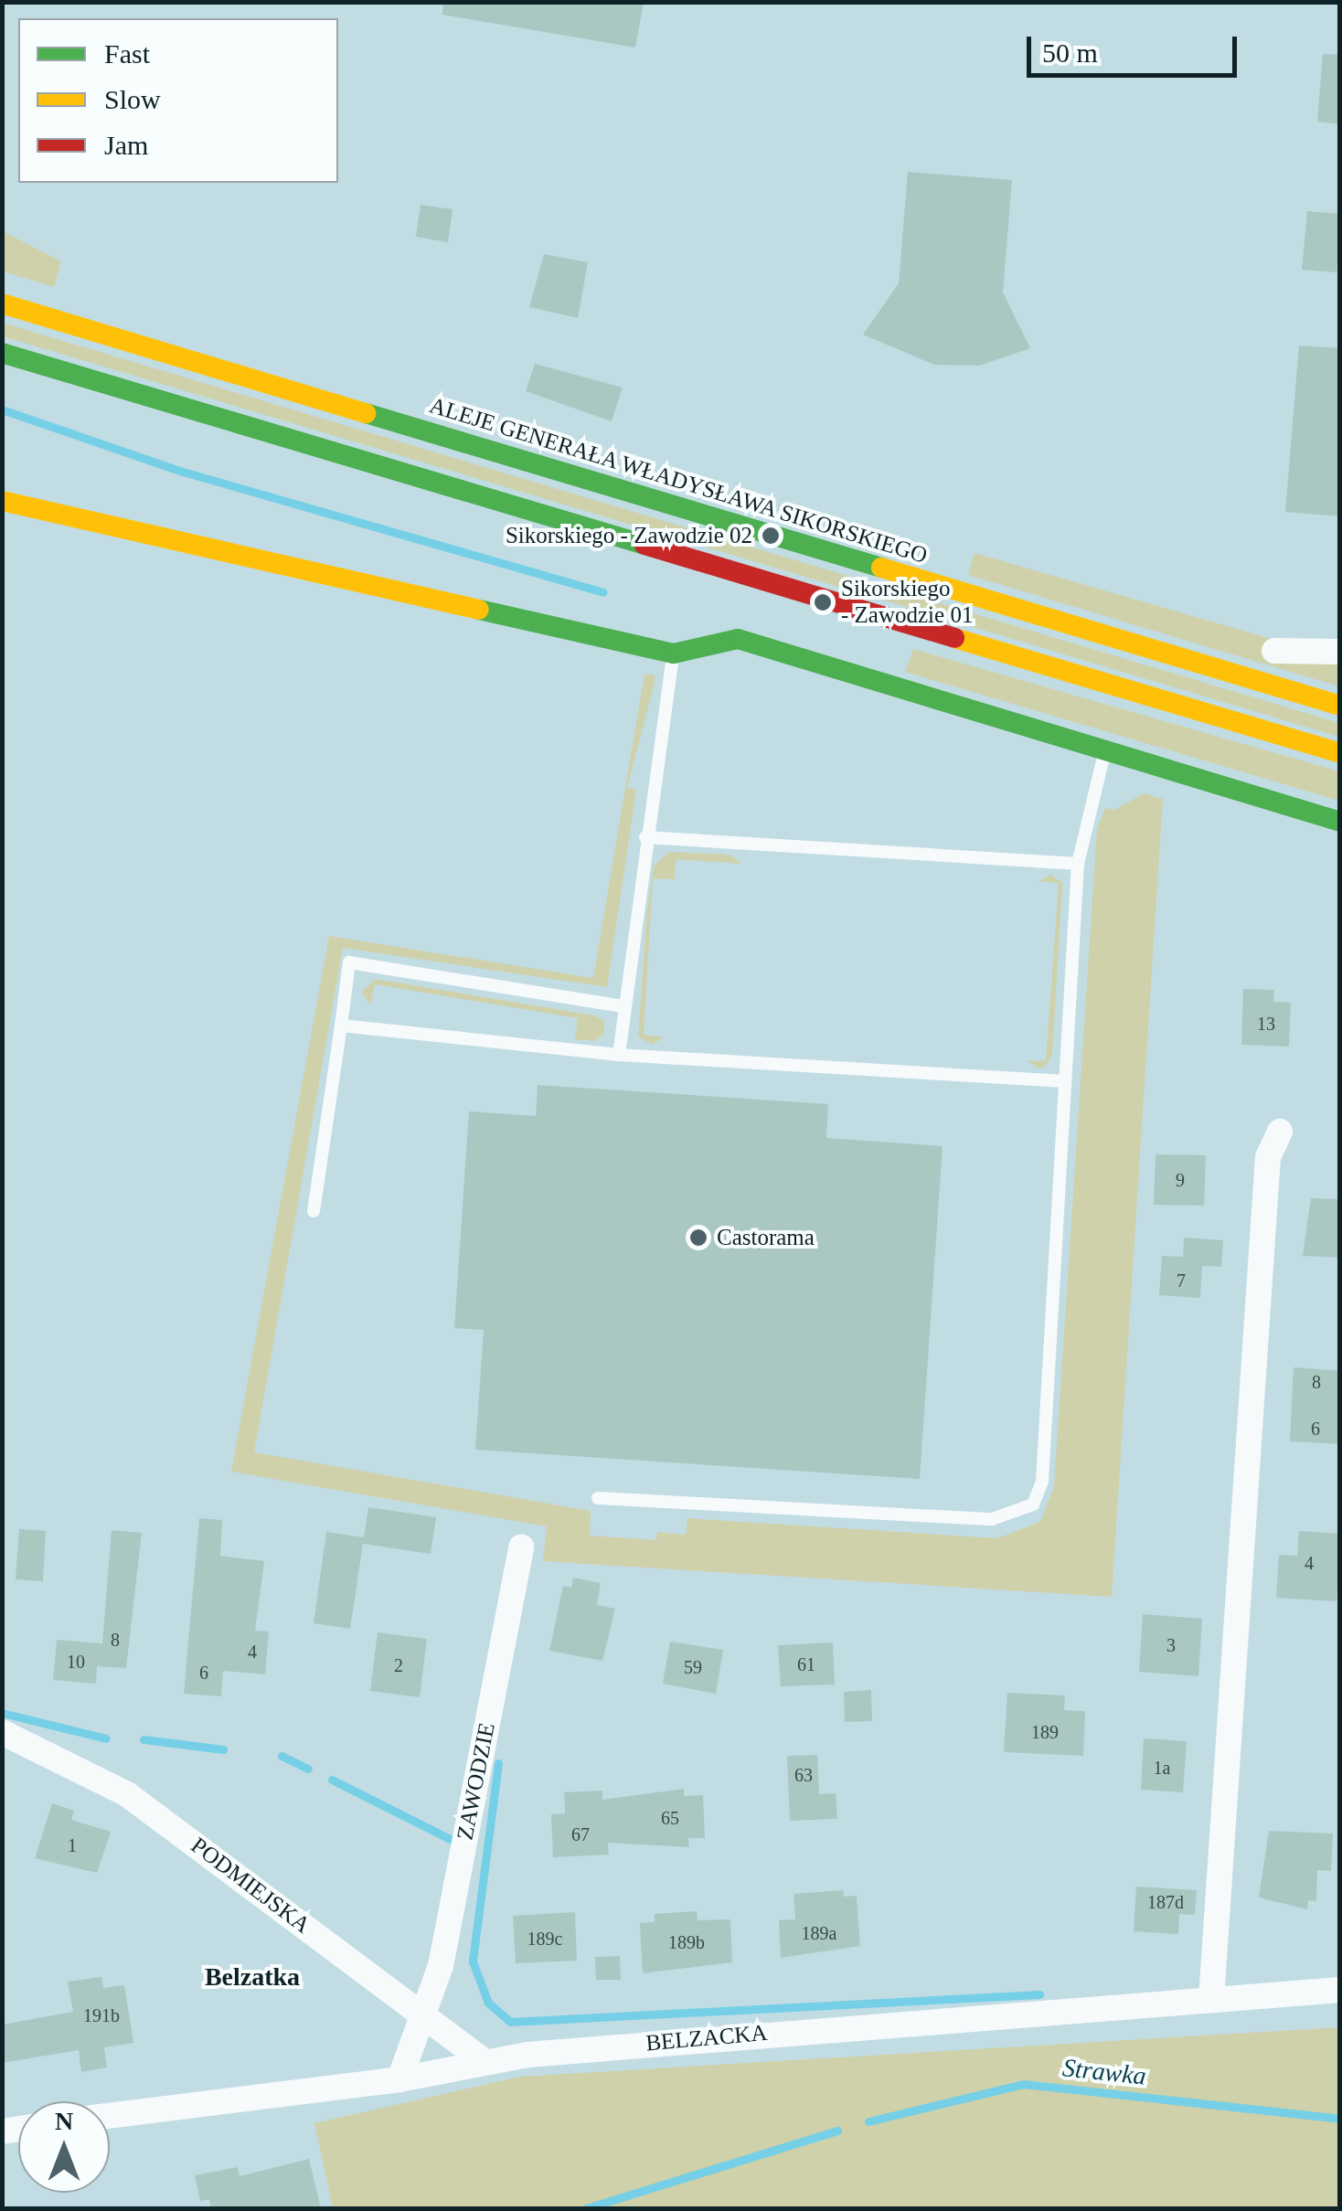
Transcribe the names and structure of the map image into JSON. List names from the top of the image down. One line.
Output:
{"streets":{"main road":["ALEJE GENERAŁA WŁADYSŁAWA SIKORSKIEGO"],"street":["ZAWODZIE","PODMIEJSKA","BELZACKA"]},"crossings":[["ZAWODZIE","PODMIEJSKA"],["ZAWODZIE","BELZACKA"],["PODMIEJSKA","BELZACKA"]],"districts":["Belzatka"],"water":["Strawka"],"places":["Sikorskiego - Zawodzie 02","Sikorskiego - Zawodzie 01","Castorama"],"house_numbers":["13","9","7","8","6","4","8","3","4","10","61","2","59","6","189","1a","63","65","67","1","187d","189a","189c","189b","191b"],"legend":["Fast","Slow","Jam"],"scale_bar":"50 m","north":"top"}
